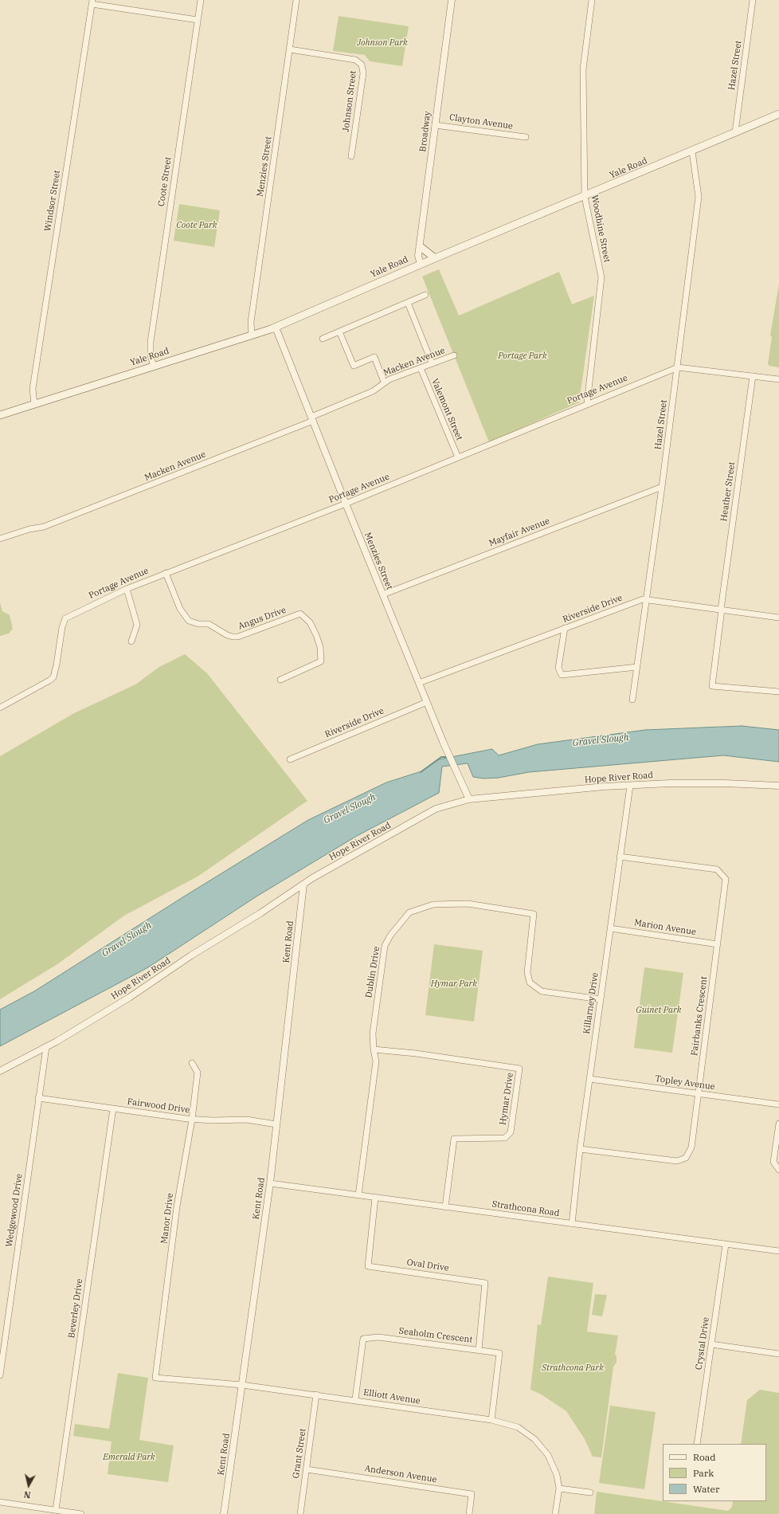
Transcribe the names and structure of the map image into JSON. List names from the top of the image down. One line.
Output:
{"streets":{"main road":["Yale Road"],"street":["Hazel Street","Johnson Street","Clayton Avenue","Broadway","Menzies Street","Coote Street","Windsor Street","Woodbine Street","Macken Avenue","Portage Avenue","Valemont Street","Heather Street","Mayfair Avenue","Riverside Drive","Angus Drive","Hope River Road","Marion Avenue","Kent Road","Dublin Drive","Killarney Drive","Fairbanks Crescent","Topley Avenue","Hymar Drive","Fairwood Drive","Strathcona Road","Wedgewood Drive","Manor Drive","Oval Drive","Beverley Drive","Seaholm Crescent","Crystal Drive","Elliott Avenue","Grant Street","Anderson Avenue"]},"crossings":[["Hazel Street","Yale Road"],["Hazel Street","Portage Avenue"],["Hazel Street","Mayfair Avenue"],["Hazel Street","Riverside Drive"],["Johnson Street","Menzies Street"],["Clayton Avenue","Broadway"],["Broadway","Yale Road"],["Menzies Street","Yale Road"],["Menzies Street","Macken Avenue"],["Menzies Street","Portage Avenue"],["Menzies Street","Mayfair Avenue"],["Menzies Street","Riverside Drive"],["Menzies Street","Hope River Road"],["Yale Road","Coote Street"],["Yale Road","Windsor Street"],["Yale Road","Woodbine Street"],["Woodbine Street","Portage Avenue"],["Macken Avenue","Valemont Street"],["Portage Avenue","Valemont Street"],["Portage Avenue","Heather Street"],["Portage Avenue","Angus Drive"],["Heather Street","Riverside Drive"],["Hope River Road","Kent Road"],["Hope River Road","Killarney Drive"],["Hope River Road","Wedgewood Drive"],["Marion Avenue","Killarney Drive"],["Marion Avenue","Fairbanks Crescent"],["Kent Road","Fairwood Drive"],["Kent Road","Strathcona Road"],["Kent Road","Elliott Avenue"],["Dublin Drive","Killarney Drive"],["Dublin Drive","Hymar Drive"],["Dublin Drive","Strathcona Road"],["Killarney Drive","Fairbanks Crescent"],["Killarney Drive","Topley Avenue"],["Killarney Drive","Strathcona Road"],["Fairbanks Crescent","Topley Avenue"],["Hymar Drive","Strathcona Road"],["Fairwood Drive","Wedgewood Drive"],["Fairwood Drive","Manor Drive"],["Fairwood Drive","Beverley Drive"],["Strathcona Road","Oval Drive"],["Strathcona Road","Crystal Drive"],["Manor Drive","Elliott Avenue"],["Oval Drive","Seaholm Crescent"],["Seaholm Crescent","Elliott Avenue"],["Elliott Avenue","Grant Street"],["Grant Street","Anderson Avenue"]],"water":["Gravel Slough"],"parks":["Johnson Park","Coote Park","Portage Park","Hymar Park","Guinet Park","Strathcona Park","Emerald Park"],"legend":["Road","Park","Water"],"north":"bottom"}
